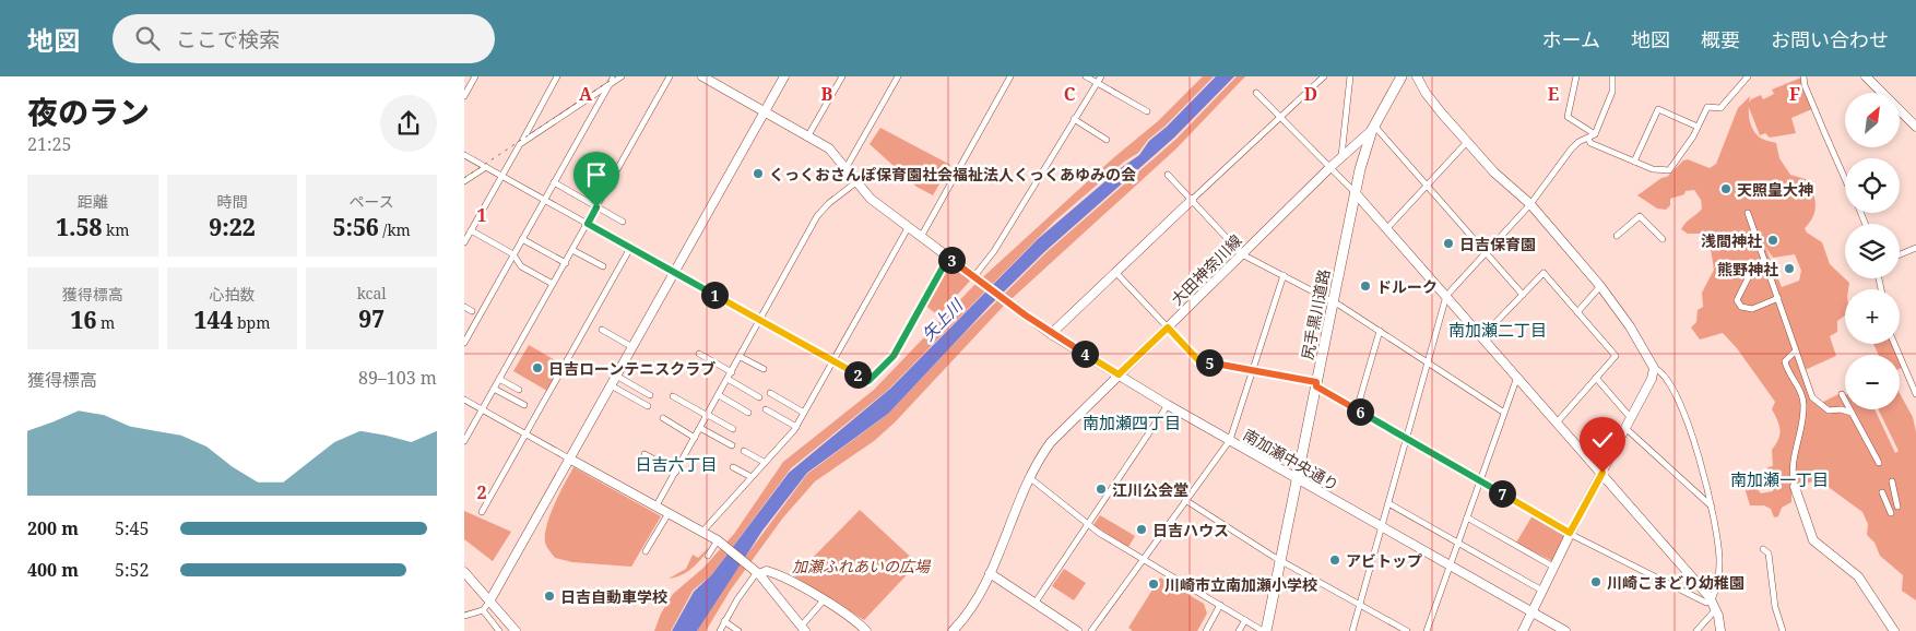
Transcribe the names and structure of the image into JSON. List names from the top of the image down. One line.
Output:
{"streets":{"main road":["尻手黒川道路"],"street":["大田神奈川線","南加瀬中央通り"]},"crossings":[["大田神奈川線","尻手黒川道路"],["大田神奈川線","南加瀬中央通り"],["尻手黒川道路","南加瀬中央通り"]],"districts":["南加瀬二丁目","南加瀬四丁目","日吉六丁目","南加瀬一丁目"],"water":["矢上川"],"parks":["加瀬ふれあいの広場"],"places":["くっくおさんぽ保育園社会福祉法人くっくあゆみの会","天照皇大神","浅間神社","日吉保育園","熊野神社","ドルーク","日吉ローンテニスクラブ","江川公会堂","日吉ハウス","アビトップ","川崎こまどり幼稚園","川崎市立南加瀬小学校","日吉自動車学校"],"north":"top right","page":{"header":"地図","search":"ここで検索","nav":["ホーム","地図","概要","お問い合わせ"],"heading":["夜のラン","21:25"],"map_buttons":["+","−"],"stats":[["距離","1.58 km"],["時間","9:22"],["ペース","5:56 /km"],["獲得標高","16 m"],["心拍数","144 bpm"],["kcal","97"]],"pins":["3","1","4","5","2","6","7"],"chart":["獲得標高","89–103 m"],"list":[{"name":"200 m","note":"5:45"},{"name":"400 m","note":"5:52"}]},"grid":{"columns":["A","B","C","D","E","F"],"rows":["1","2"]}}
